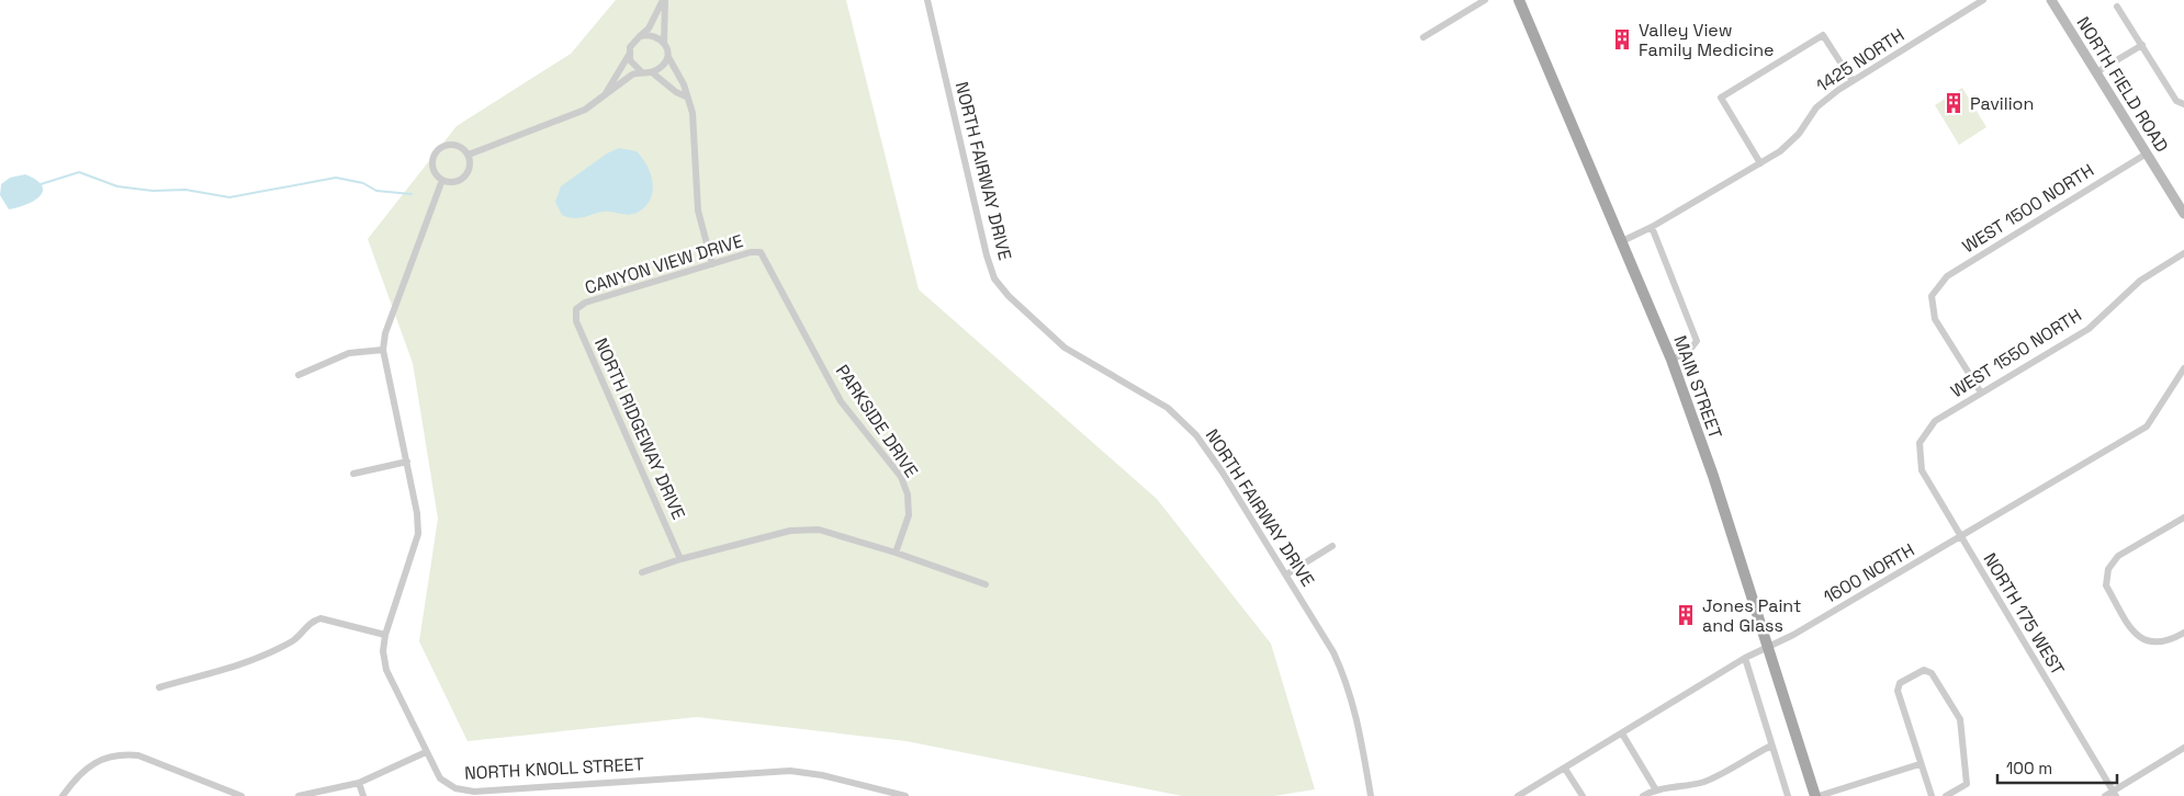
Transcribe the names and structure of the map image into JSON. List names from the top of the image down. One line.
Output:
{"streets":{"main road":["MAIN STREET"],"street":["1425 NORTH","NORTH FIELD ROAD","NORTH FAIRWAY DRIVE","WEST 1500 NORTH","CANYON VIEW DRIVE","WEST 1550 NORTH","PARKSIDE DRIVE","NORTH RIDGEWAY DRIVE","1600 NORTH","NORTH 175 WEST","NORTH KNOLL STREET"]},"crossings":[["1425 NORTH","MAIN STREET"],["NORTH FIELD ROAD","WEST 1500 NORTH"],["WEST 1500 NORTH","WEST 1550 NORTH"],["CANYON VIEW DRIVE","PARKSIDE DRIVE"],["CANYON VIEW DRIVE","NORTH RIDGEWAY DRIVE"],["WEST 1550 NORTH","NORTH 175 WEST"],["MAIN STREET","1600 NORTH"],["1600 NORTH","NORTH 175 WEST"]],"places":{"building":["Valley View Family Medicine","Pavilion","Jones Paint and Glass"]},"scale_bar":"100 m"}
